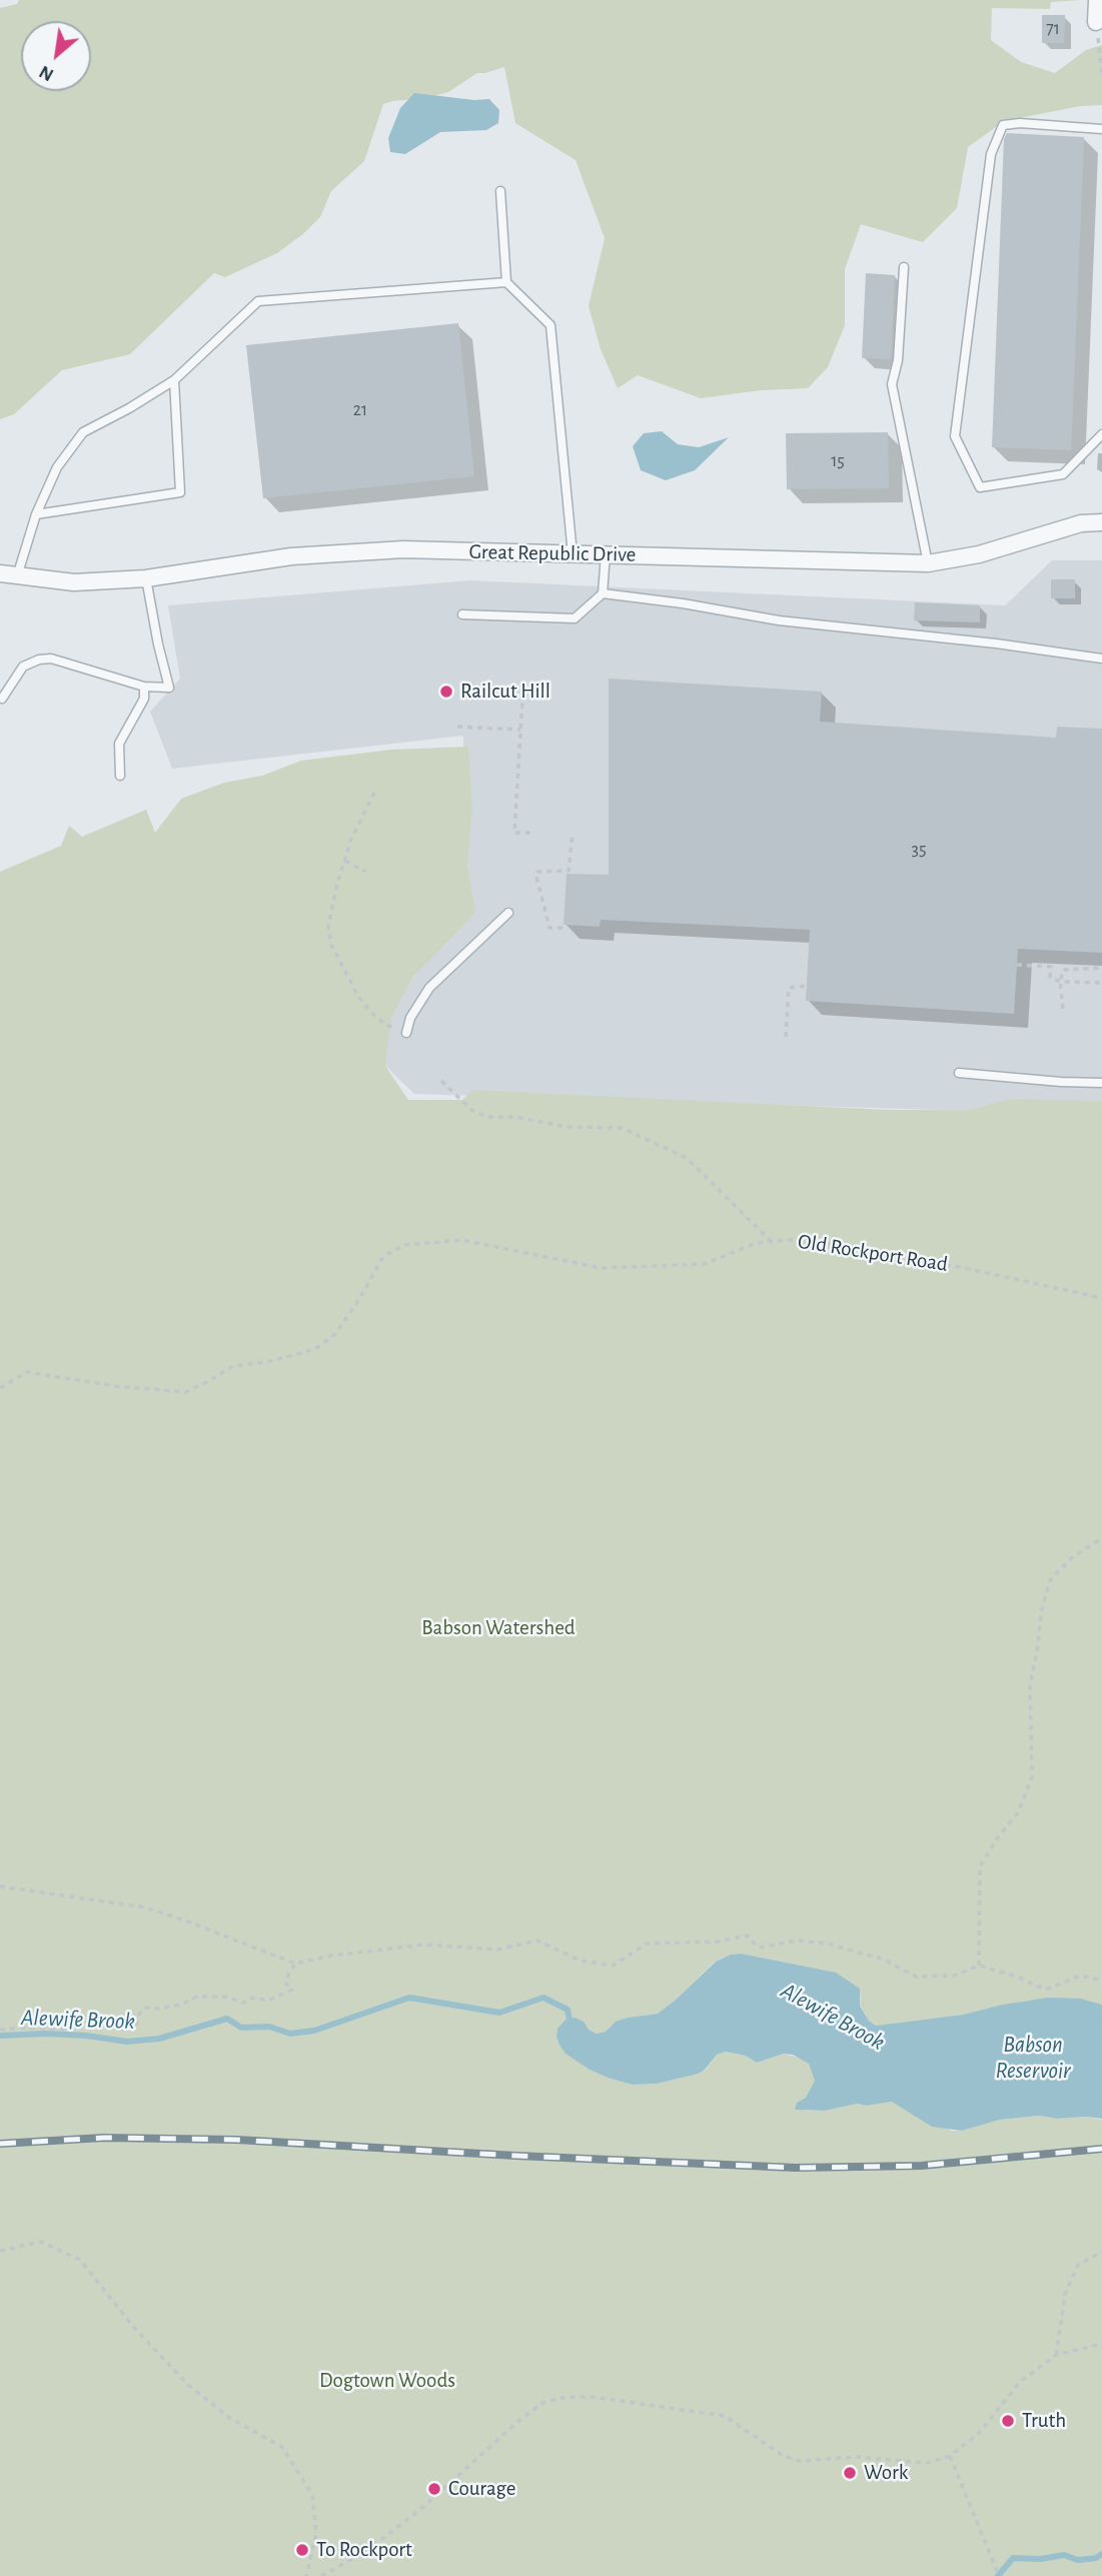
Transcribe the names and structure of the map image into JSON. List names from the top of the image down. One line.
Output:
{"streets":{"street":["Great Republic Drive"],"path":["Old Rockport Road"]},"water":["Alewife Brook","Babson Reservoir"],"parks":["Babson Watershed","Dogtown Woods"],"places":["Railcut Hill","Truth","Work","Courage","To Rockport"],"house_numbers":["71","21","15","35"],"north":"bottom left"}
